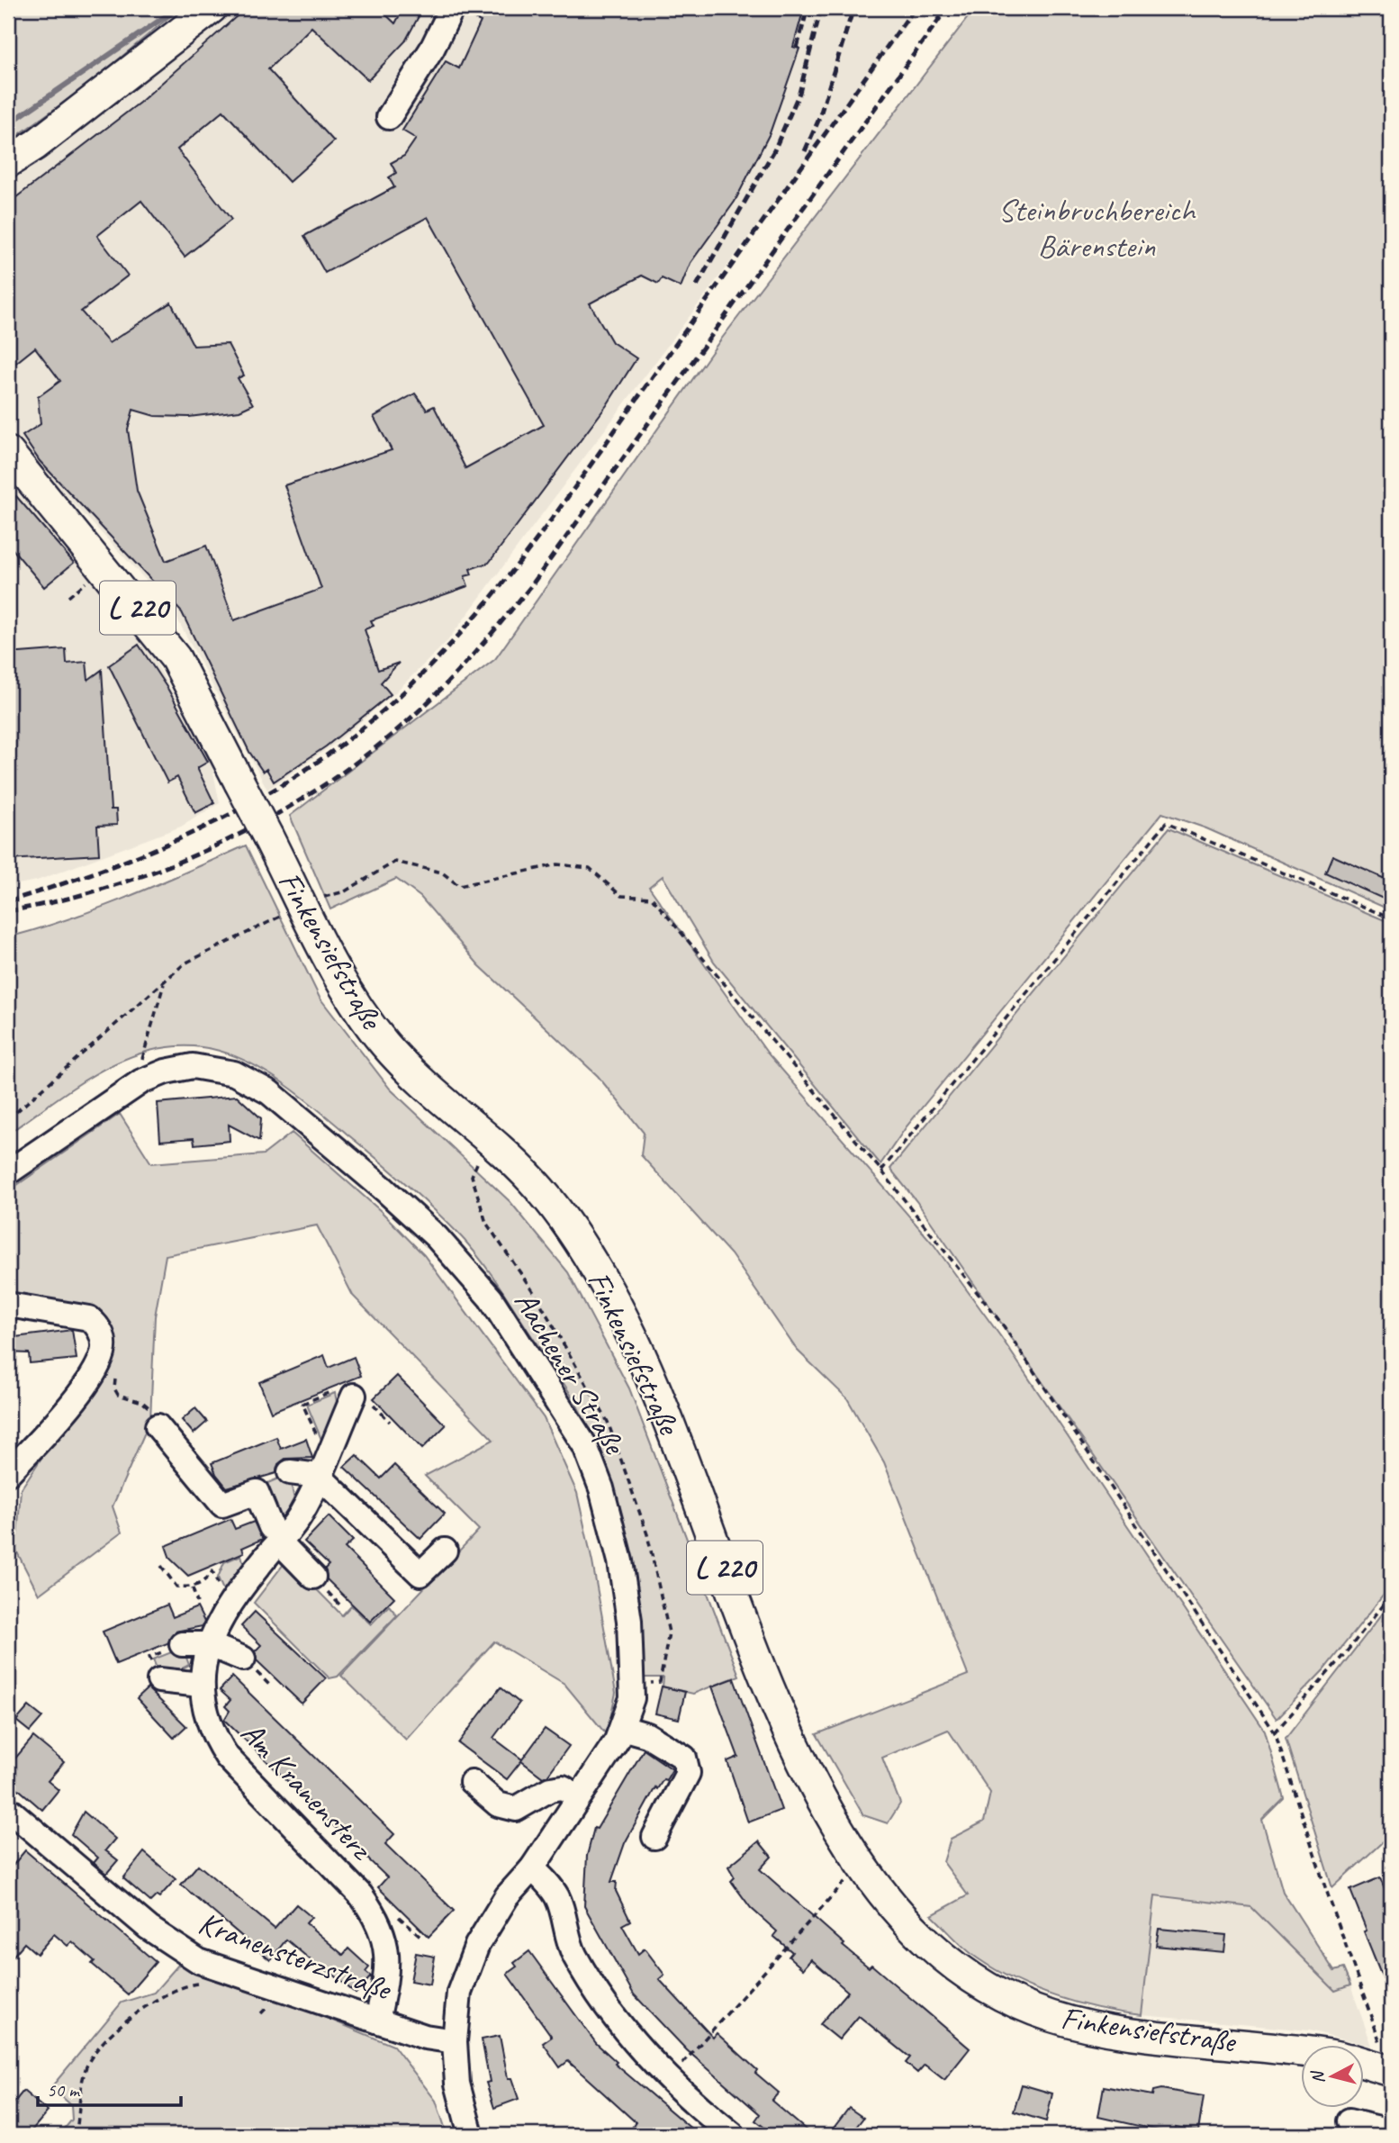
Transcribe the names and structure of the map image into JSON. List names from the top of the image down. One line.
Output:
{"streets":{"main road":["L 220","Finkensiefstraße"],"street":["Aachener Straße","Am Kranensterz","Kranensterzstraße"]},"crossings":[["Aachener Straße","Kranensterzstraße"],["Am Kranensterz","Kranensterzstraße"]],"parks":["Steinbruchbereich Bärenstein"],"scale_bar":"50 m","north":"left"}
